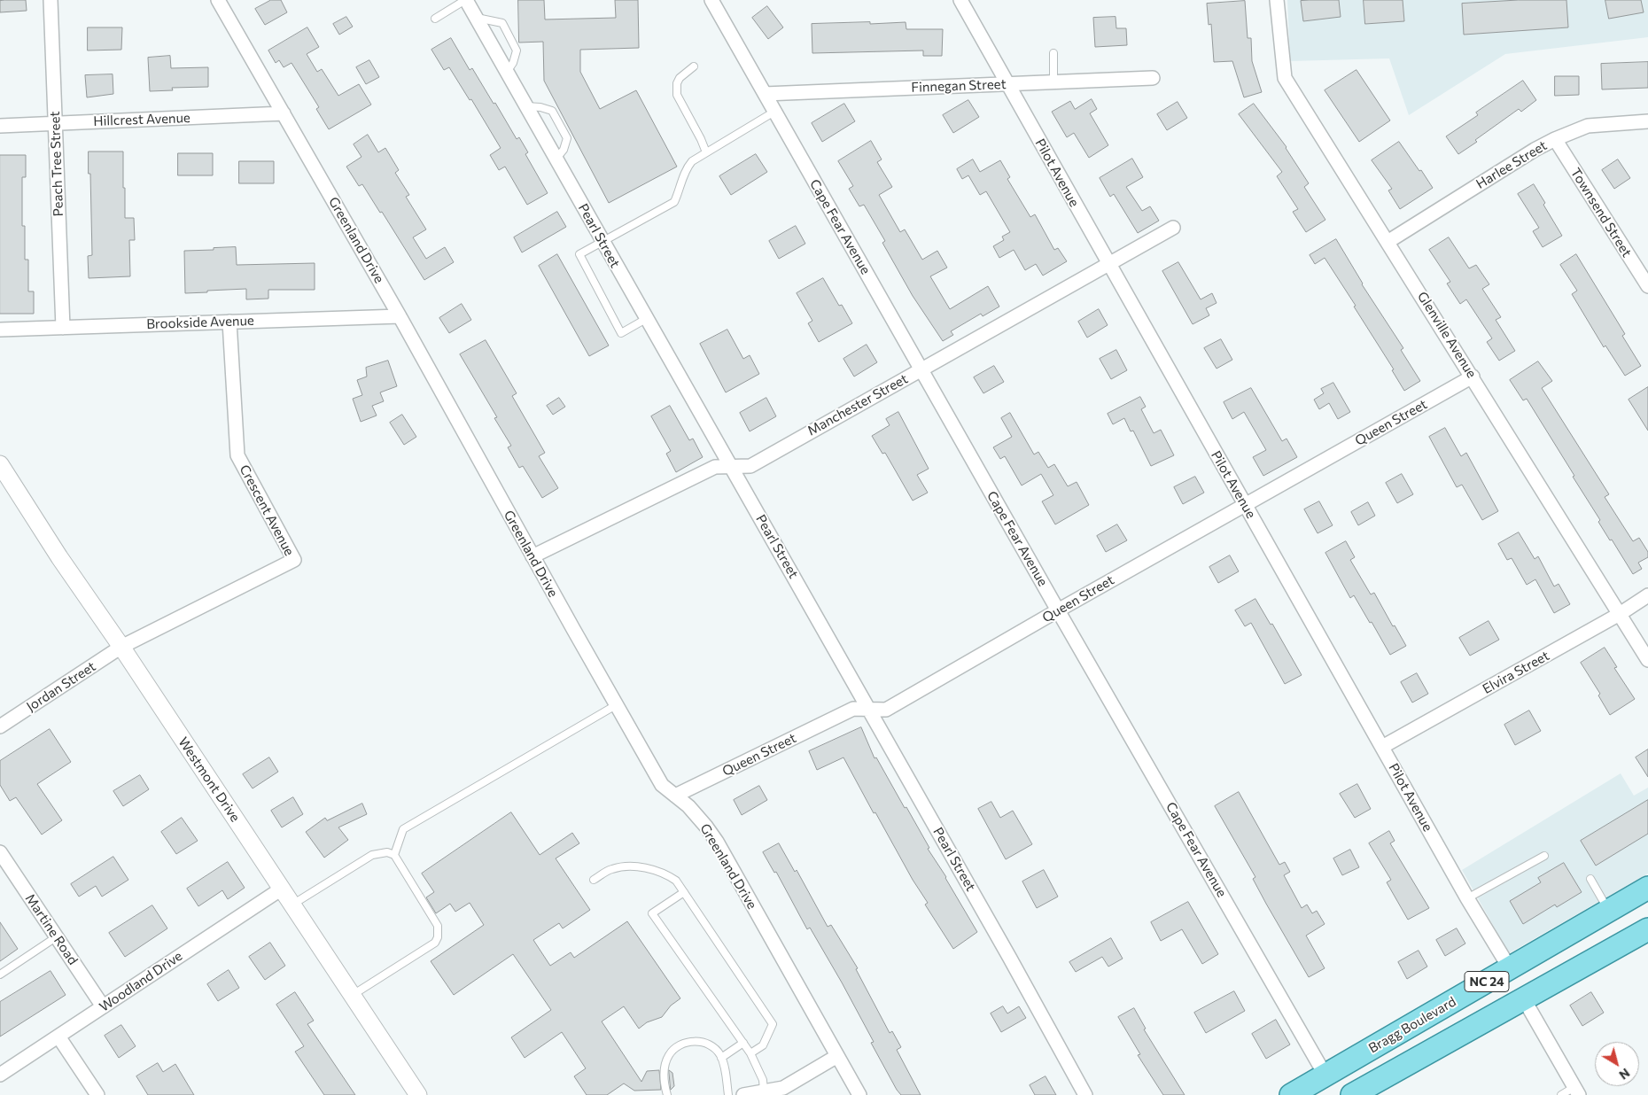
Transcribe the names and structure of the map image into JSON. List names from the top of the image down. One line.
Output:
{"streets":{"main road":["NC 24","Bragg Boulevard"],"street":["Finnegan Street","Hillcrest Avenue","Peach Tree Street","Harlee Street","Pilot Avenue","Townsend Street","Cape Fear Avenue","Pearl Street","Greenland Drive","Brookside Avenue","Glenville Avenue","Manchester Street","Queen Street","Crescent Avenue","Elvira Street","Jordan Street","Westmont Drive","Martine Road","Woodland Drive"]},"crossings":[["Finnegan Street","Pilot Avenue"],["Finnegan Street","Cape Fear Avenue"],["Hillcrest Avenue","Peach Tree Street"],["Hillcrest Avenue","Greenland Drive"],["Peach Tree Street","Brookside Avenue"],["Harlee Street","Townsend Street"],["Harlee Street","Glenville Avenue"],["Pilot Avenue","Manchester Street"],["Pilot Avenue","Queen Street"],["Pilot Avenue","Elvira Street"],["Pilot Avenue","Bragg Boulevard"],["Cape Fear Avenue","Manchester Street"],["Cape Fear Avenue","Queen Street"],["Cape Fear Avenue","Bragg Boulevard"],["Pearl Street","Manchester Street"],["Pearl Street","Queen Street"],["Greenland Drive","Brookside Avenue"],["Greenland Drive","Manchester Street"],["Greenland Drive","Queen Street"],["Brookside Avenue","Crescent Avenue"],["Glenville Avenue","Queen Street"],["Glenville Avenue","Elvira Street"],["Crescent Avenue","Jordan Street"],["Crescent Avenue","Westmont Drive"],["Jordan Street","Westmont Drive"],["Westmont Drive","Woodland Drive"],["Martine Road","Woodland Drive"]],"north":"bottom right"}
